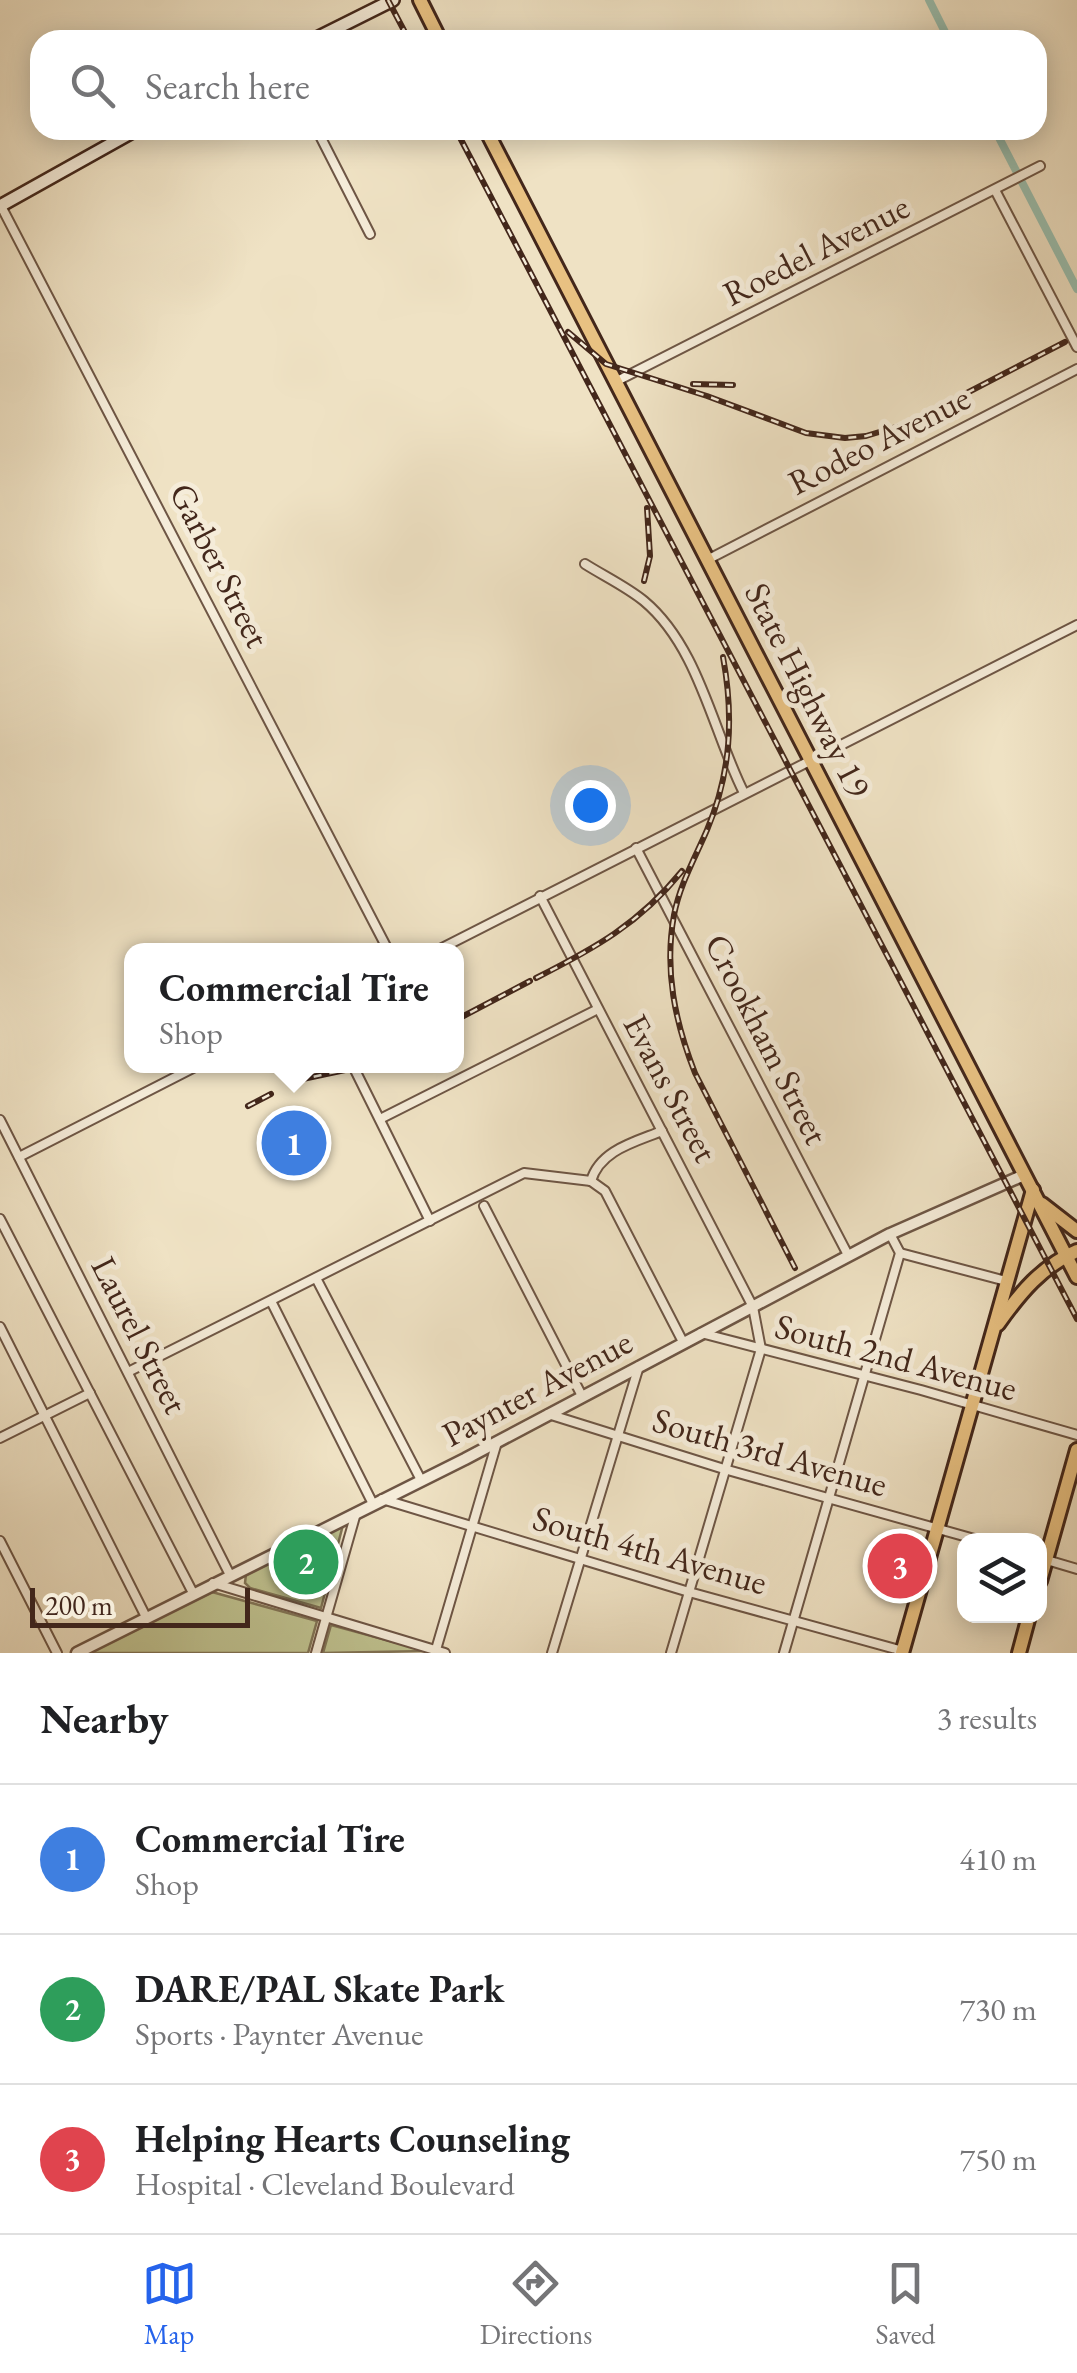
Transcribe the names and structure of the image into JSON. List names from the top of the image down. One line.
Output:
{"streets":{"main road":["State Highway 19"],"street":["Roedel Avenue","Rodeo Avenue","Garber Street","Crookham Street","Evans Street","Laurel Street","South 2nd Avenue","Paynter Avenue","South 3rd Avenue","South 4th Avenue"]},"crossings":[["Roedel Avenue","State Highway 19"],["Rodeo Avenue","State Highway 19"],["State Highway 19","Paynter Avenue"],["Crookham Street","Paynter Avenue"],["Evans Street","South 2nd Avenue"],["Evans Street","Paynter Avenue"],["Laurel Street","Paynter Avenue"],["South 2nd Avenue","Paynter Avenue"],["Paynter Avenue","South 3rd Avenue"],["Paynter Avenue","South 4th Avenue"]],"scale_bar":"200 m","page":{"search":"Search here","popup":["Commercial Tire","Shop"],"pins":["1","2","3"],"scale":"200 m","heading":["Nearby","3 results"],"list":[{"mark":"1","name":"Commercial Tire","note":"Shop","value":"410 m"},{"mark":"2","name":"DARE/PAL Skate Park","note":"Sports · Paynter Avenue","value":"730 m"},{"mark":"3","name":"Helping Hearts Counseling","note":"Hospital · Cleveland Boulevard","value":"750 m"}],"nav":["Map","Directions","Saved"]}}
